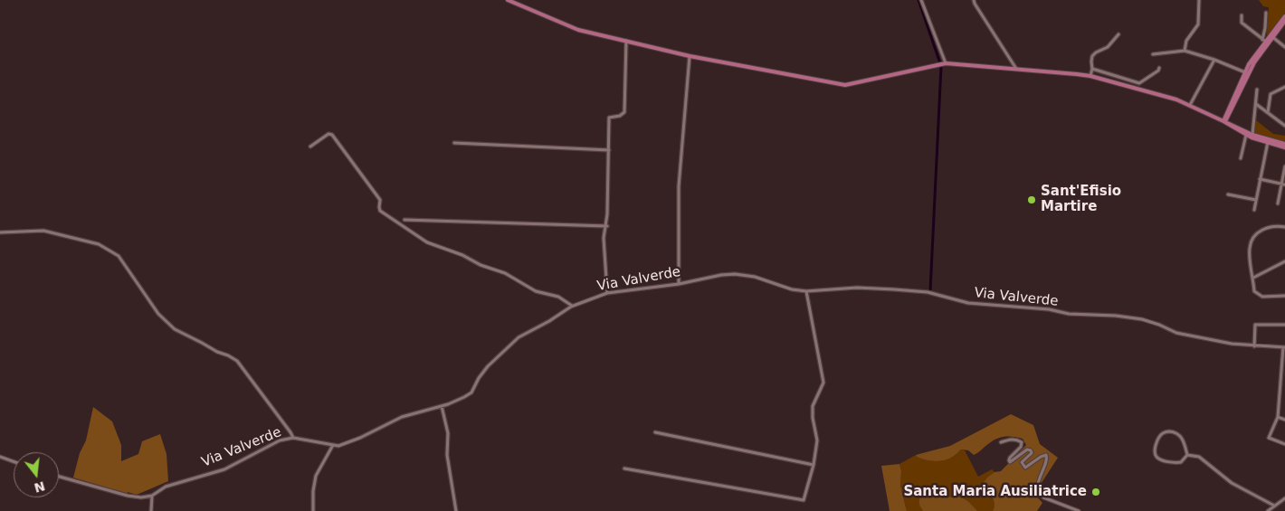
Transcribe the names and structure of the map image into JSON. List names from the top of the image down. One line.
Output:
{"streets":{"street":["Via Valverde"]},"places":["Sant'Efisio Martire","Santa Maria Ausiliatrice"],"north":"bottom"}
